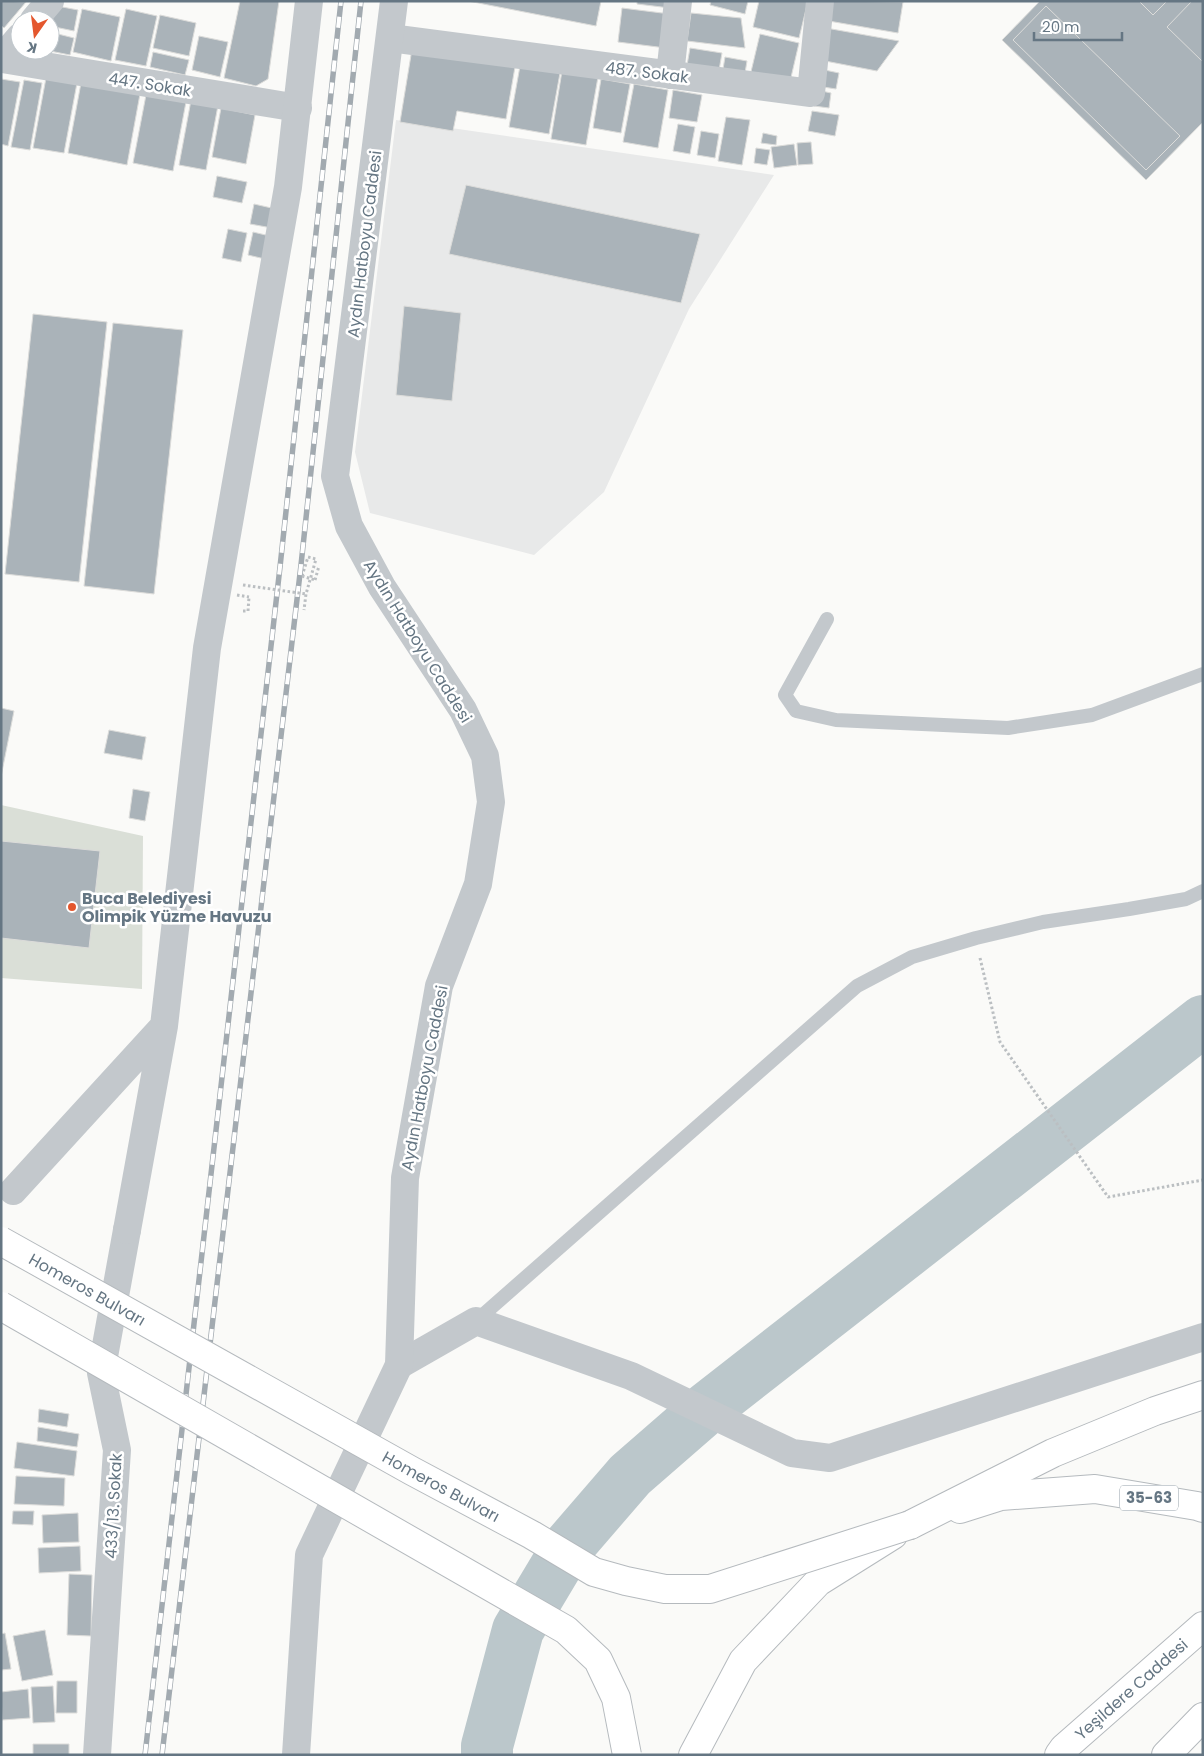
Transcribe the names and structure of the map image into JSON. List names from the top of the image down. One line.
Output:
{"streets":{"main road":["Homeros Bulvarı","35-63","Yeşildere Caddesi"],"street":["487. Sokak","447. Sokak","Aydın Hatboyu Caddesi","433/13. Sokak"]},"crossings":[["487. Sokak","Aydın Hatboyu Caddesi"],["Homeros Bulvarı","35-63"]],"places":["Buca Belediyesi Olimpik Yüzme Havuzu"],"scale_bar":"20 m","north":"bottom"}
